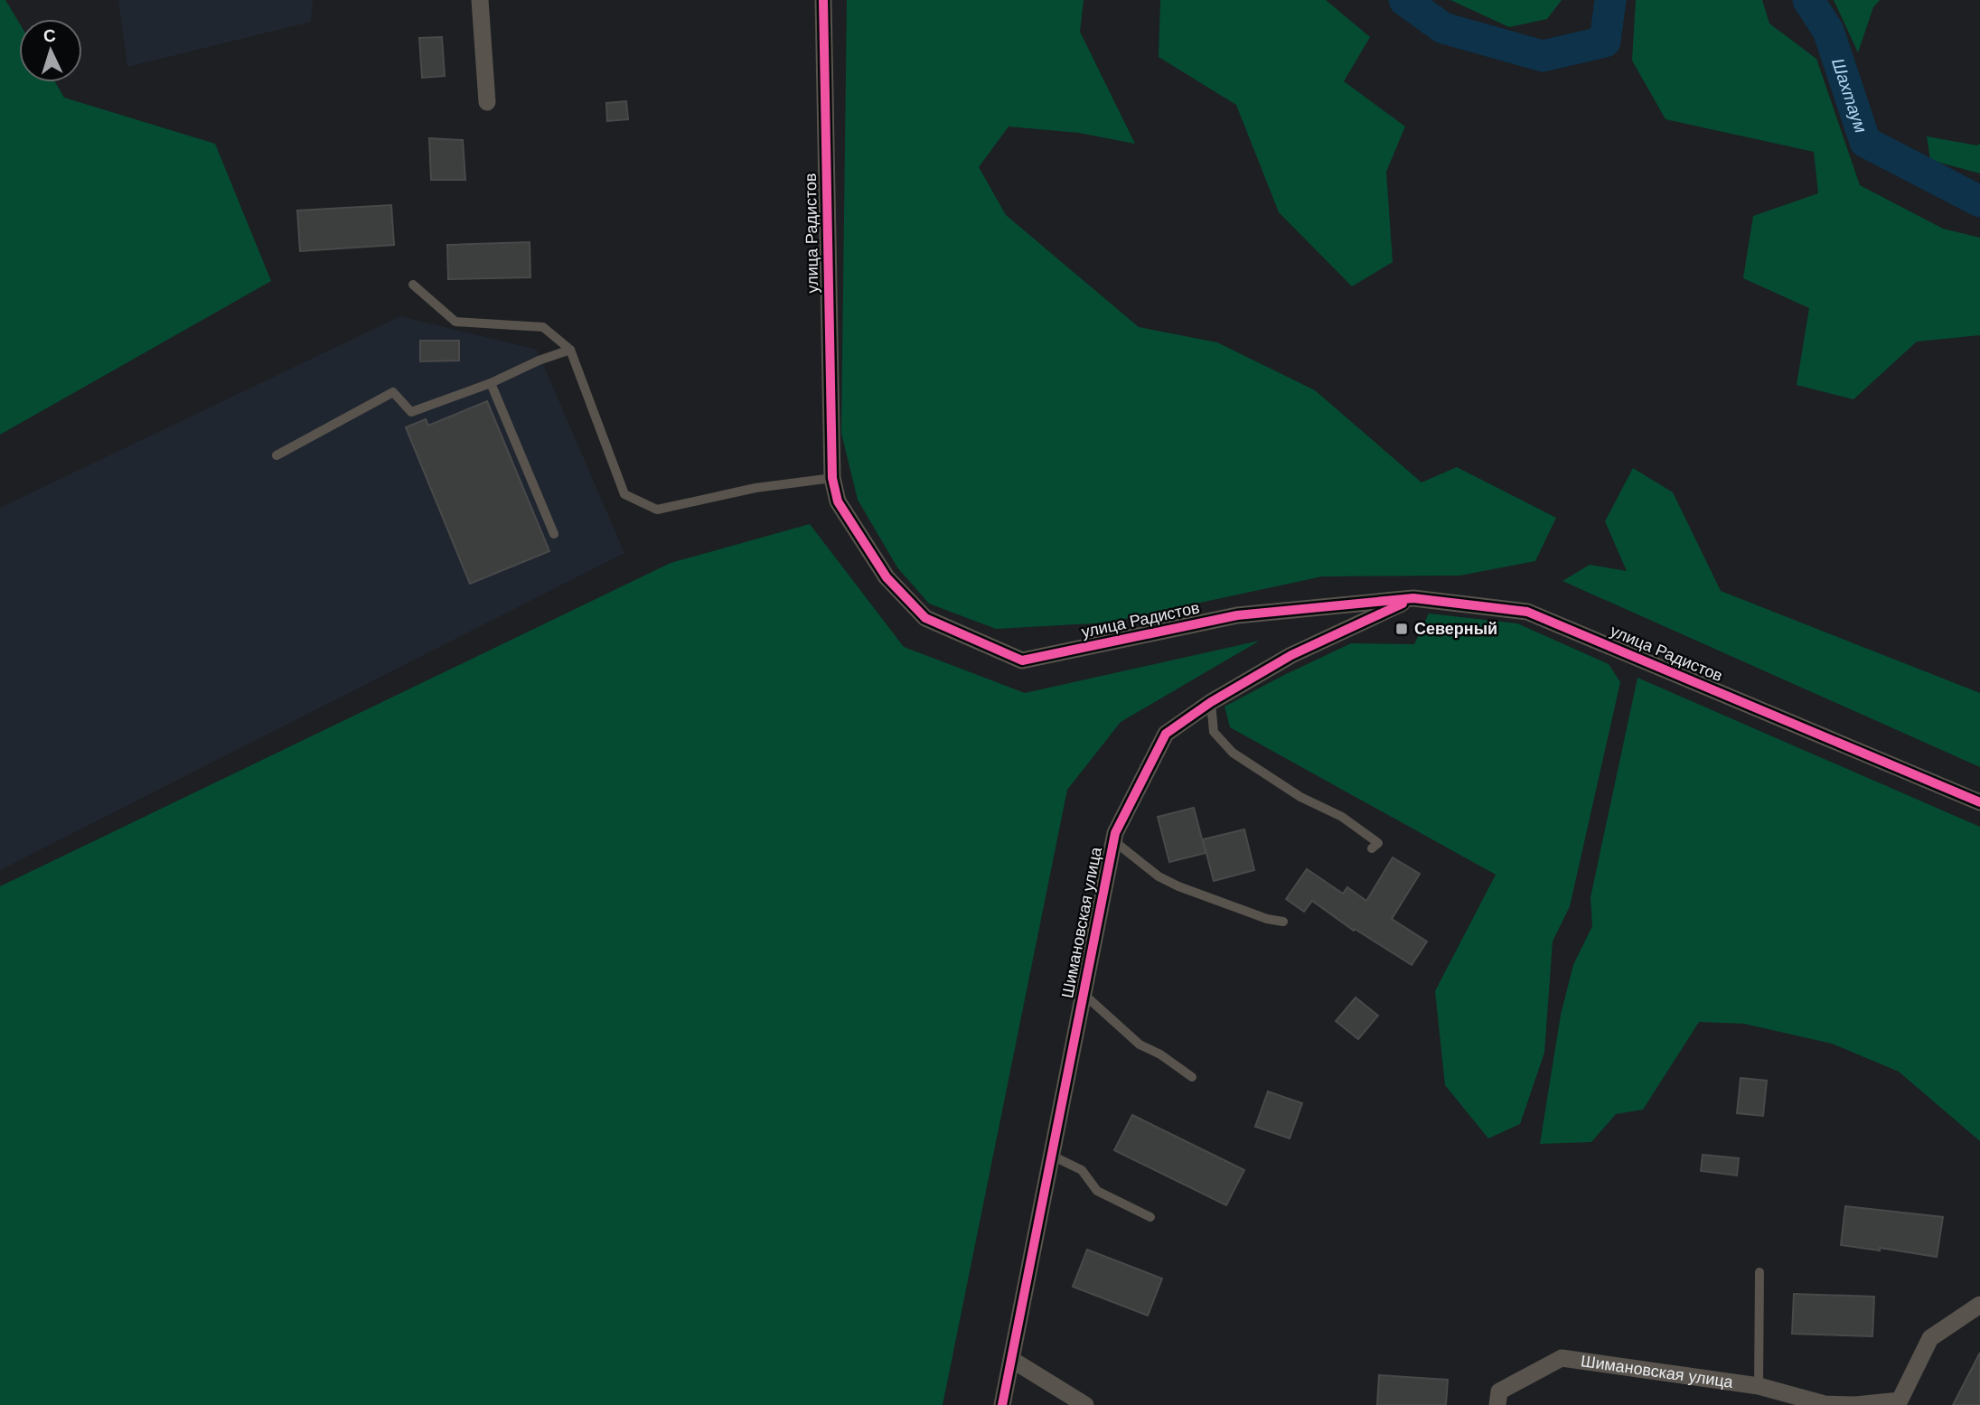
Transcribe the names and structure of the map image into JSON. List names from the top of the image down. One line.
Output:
{"streets":{"street":["улица Радистов","Шимановская улица"]},"crossings":[["улица Радистов","Шимановская улица"]],"water":["Шахтаум"],"places":{"transit":["Северный"]},"north":"top"}
